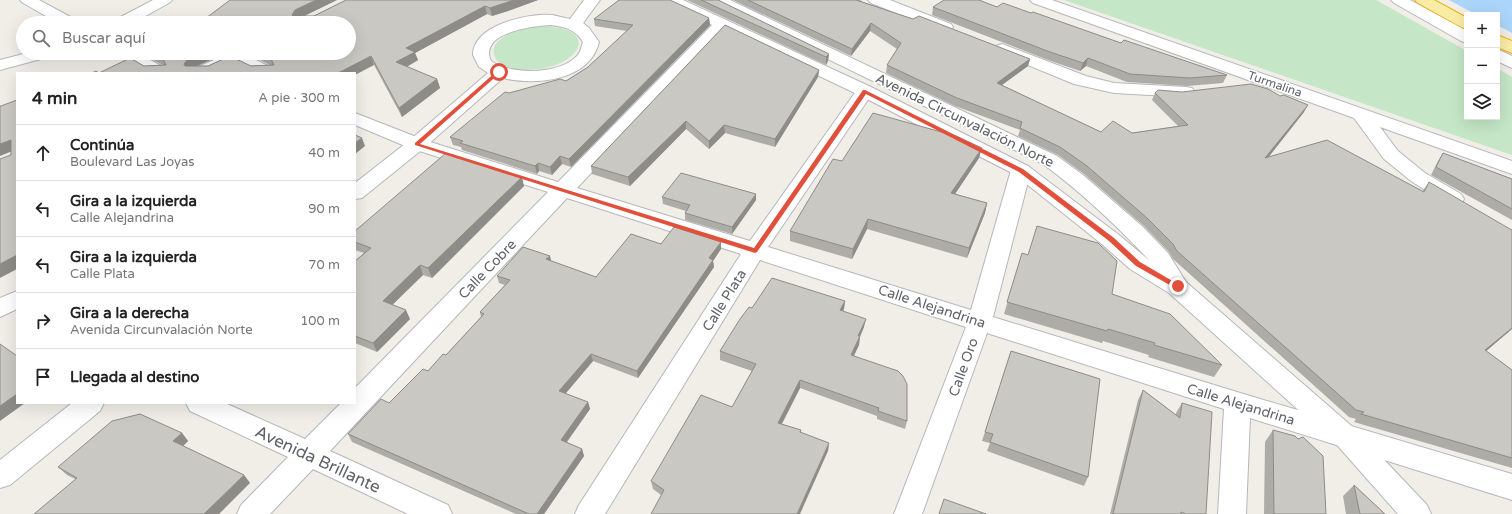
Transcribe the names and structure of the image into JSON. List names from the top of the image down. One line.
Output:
{"streets":{"street":["Turmalina","Avenida Circunvalación Norte","Calle Cobre","Calle Plata","Calle Alejandrina","Calle Oro","Avenida Brillante"]},"crossings":[["Avenida Circunvalación Norte","Calle Cobre"],["Avenida Circunvalación Norte","Calle Plata"],["Avenida Circunvalación Norte","Calle Alejandrina"],["Avenida Circunvalación Norte","Calle Oro"],["Calle Cobre","Calle Alejandrina"],["Calle Cobre","Avenida Brillante"],["Calle Plata","Calle Alejandrina"],["Calle Alejandrina","Calle Oro"]],"page":{"map_buttons":["+","−"],"search":"Buscar aquí","heading":["4 min","A pie · 300 m"],"list":[["Continúa","Boulevard Las Joyas","40 m"],["Gira a la izquierda","Calle Alejandrina","90 m"],["Gira a la izquierda","Calle Plata","70 m"],["Gira a la derecha","Avenida Circunvalación Norte","100 m"],"Llegada al destino"]}}
